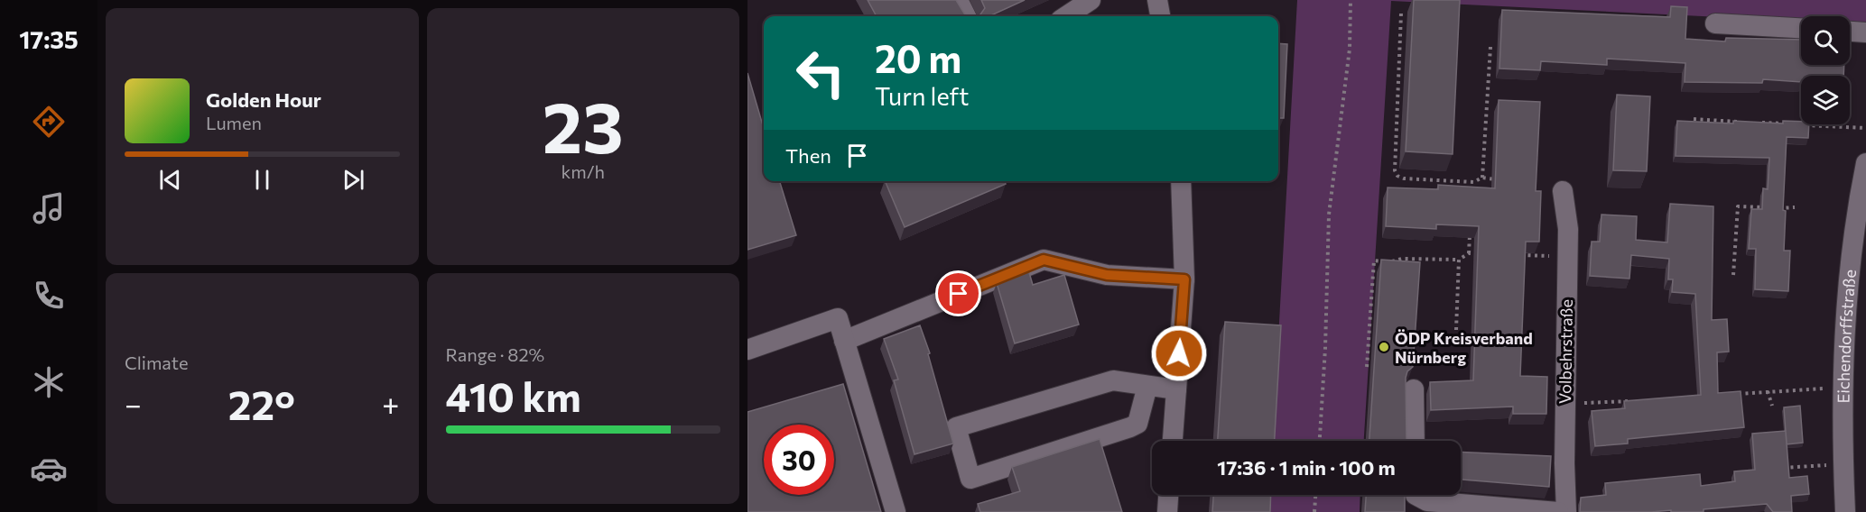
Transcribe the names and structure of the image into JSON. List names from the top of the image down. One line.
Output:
{"streets":{"street":["Eichendorffstraße","Volbehrstraße"]},"places":["ÖDP Kreisverband Nürnberg"],"page":{"tabs":"17:35","tile":[["23","km/h"],"Climate",["Range · 82%","410 km"]],"turn":["20 m","Turn left"],"song":["Golden Hour","Lumen"],"then":"Then","heat":["−","22°","+"],"limit":"30","trip":"17:36 · 1 min · 100 m"}}
